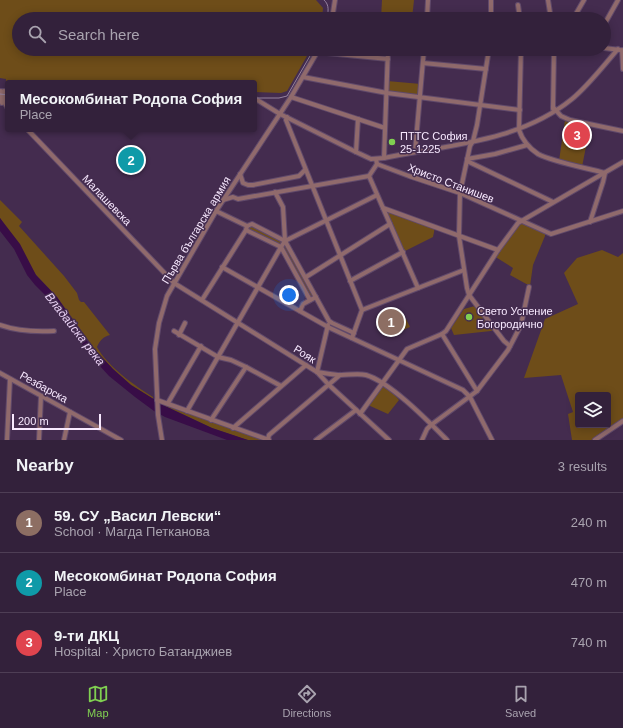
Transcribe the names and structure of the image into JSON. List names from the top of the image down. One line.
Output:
{"streets":{"street":["Христо Станишев","Малашевска","Първа българска армия","Рояк","Резбарска"]},"crossings":[["Малашевска","Първа българска армия"],["Малашевска","Рояк"],["Първа българска армия","Рояк"]],"water":["Владайска река"],"places":["ПТТС София 25-1225","Свето Успение Богородично"],"scale_bar":"200 m","page":{"search":"Search here","popup":["Месокомбинат Родопа София","Place"],"pins":["3","2","1"],"scale":"200 m","heading":["Nearby","3 results"],"list":[{"mark":"1","name":"59. СУ „Васил Левски“","note":"School · Магда Петканова","value":"240 m"},{"mark":"2","name":"Месокомбинат Родопа София","note":"Place","value":"470 m"},{"mark":"3","name":"9-ти ДКЦ","note":"Hospital · Христо Батанджиев","value":"740 m"}],"nav":["Map","Directions","Saved"]}}
